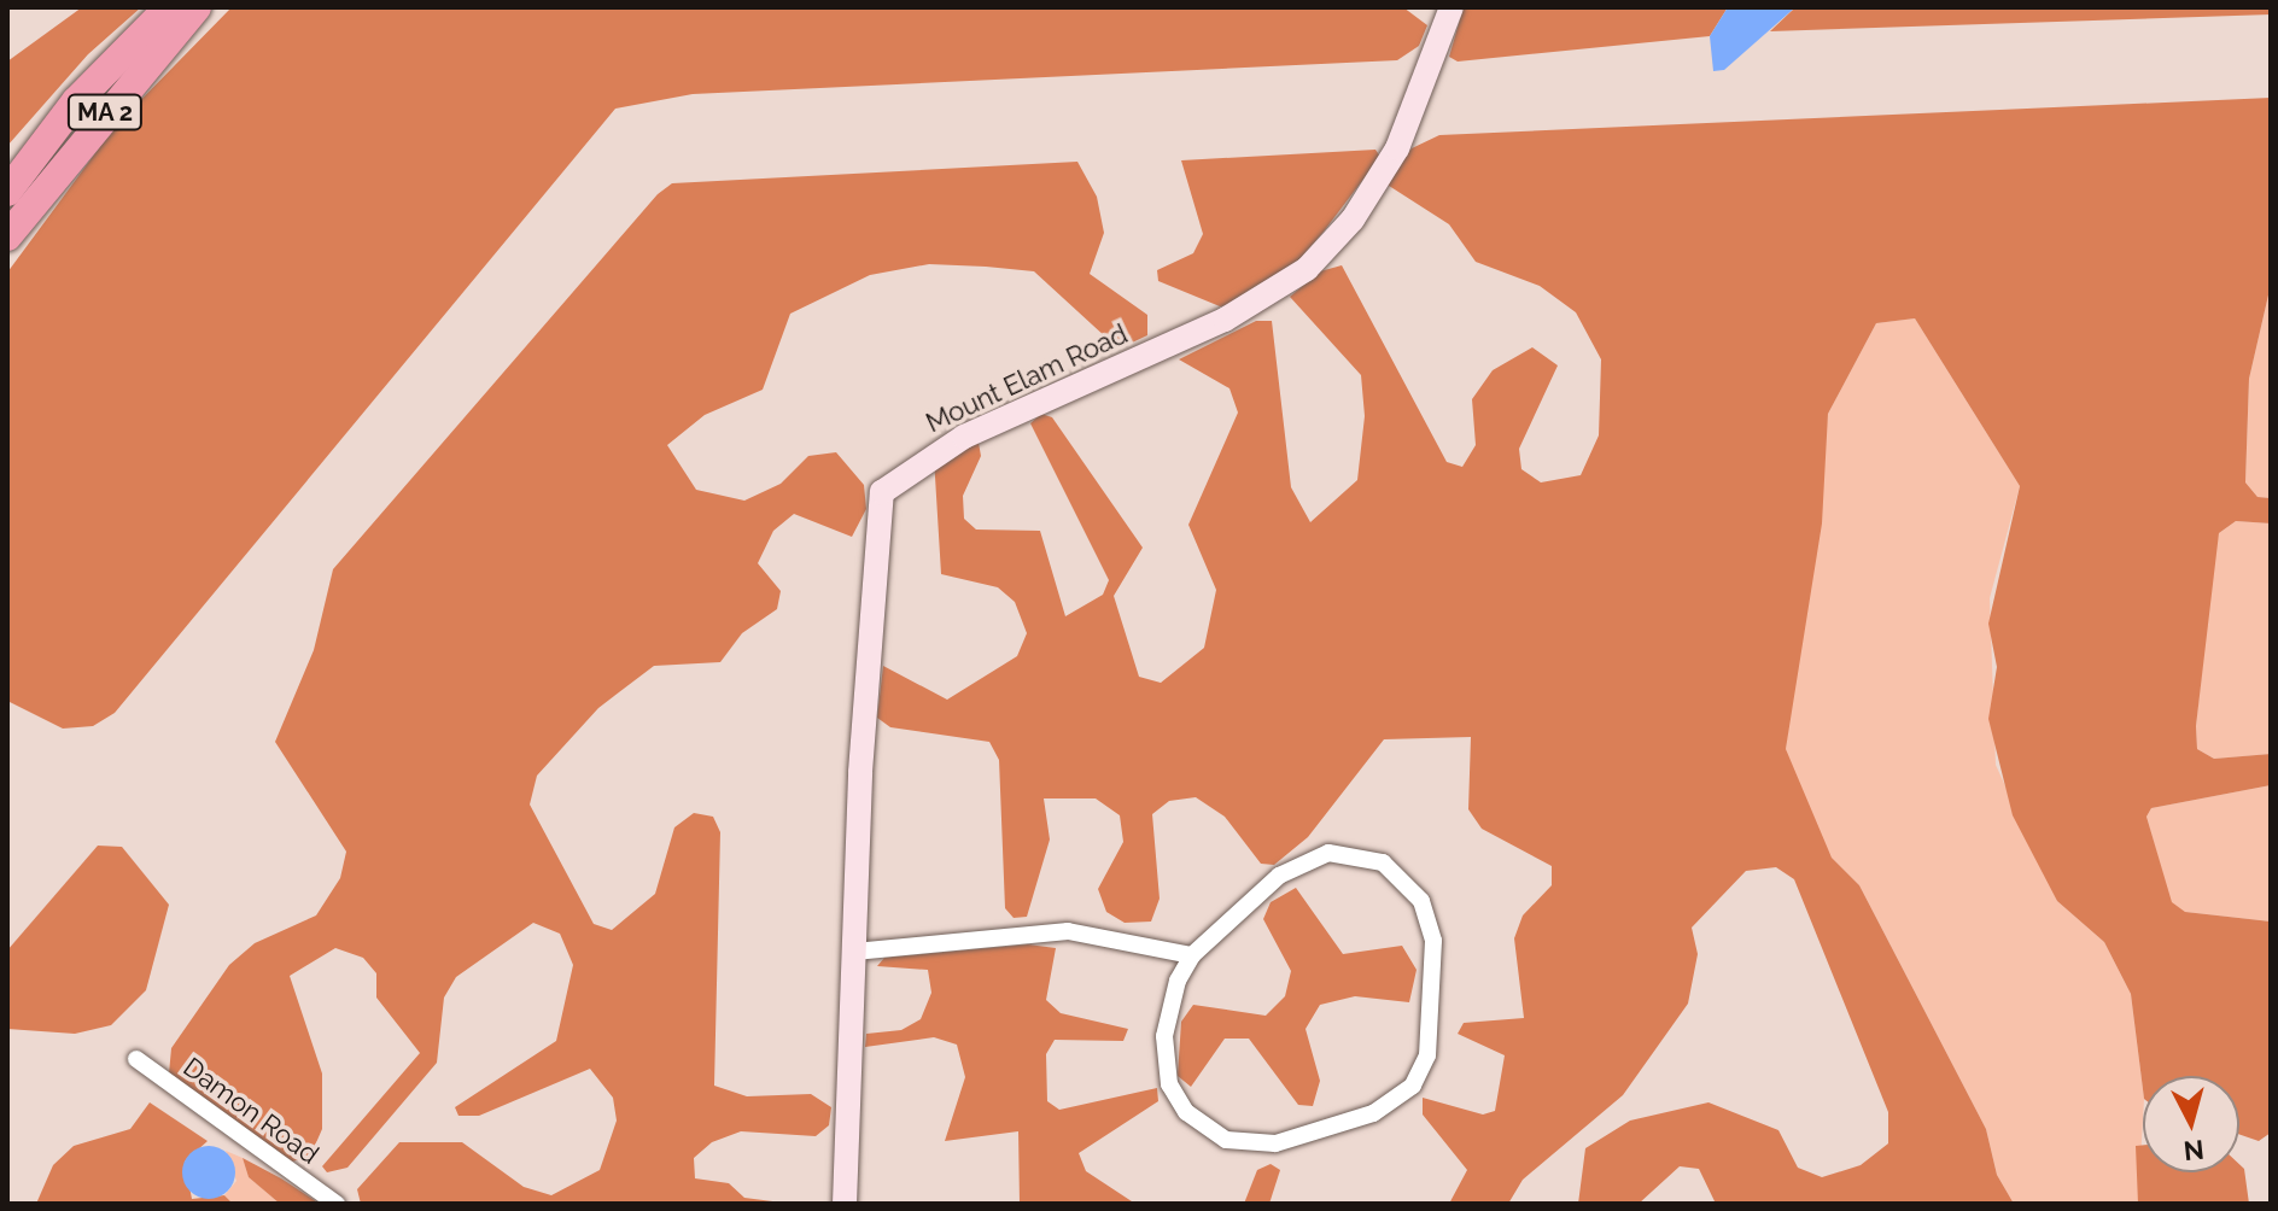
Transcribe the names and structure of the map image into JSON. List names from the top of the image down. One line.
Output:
{"streets":{"highway":["MA 2"],"main road":["Mount Elam Road"],"street":["Damon Road"]},"north":"bottom"}
